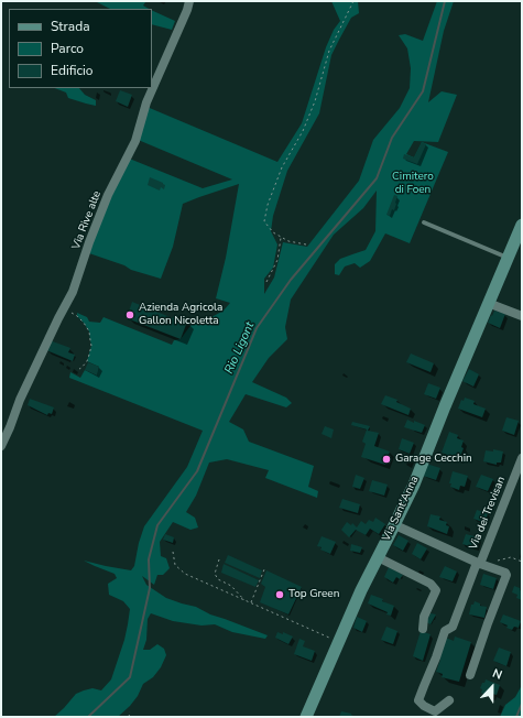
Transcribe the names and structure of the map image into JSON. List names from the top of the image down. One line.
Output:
{"streets":{"main road":["Via Sant'Anna"],"street":["Via Rive alte","Via dei Trevisan"]},"crossings":[["Via Sant'Anna","Via dei Trevisan"]],"water":["Rio Ligont"],"parks":["Cimitero di Foen"],"places":["Azienda Agricola Gallon Nicoletta","Garage Cecchin","Top Green"],"legend":["Strada","Parco","Edificio"],"north":"top"}
